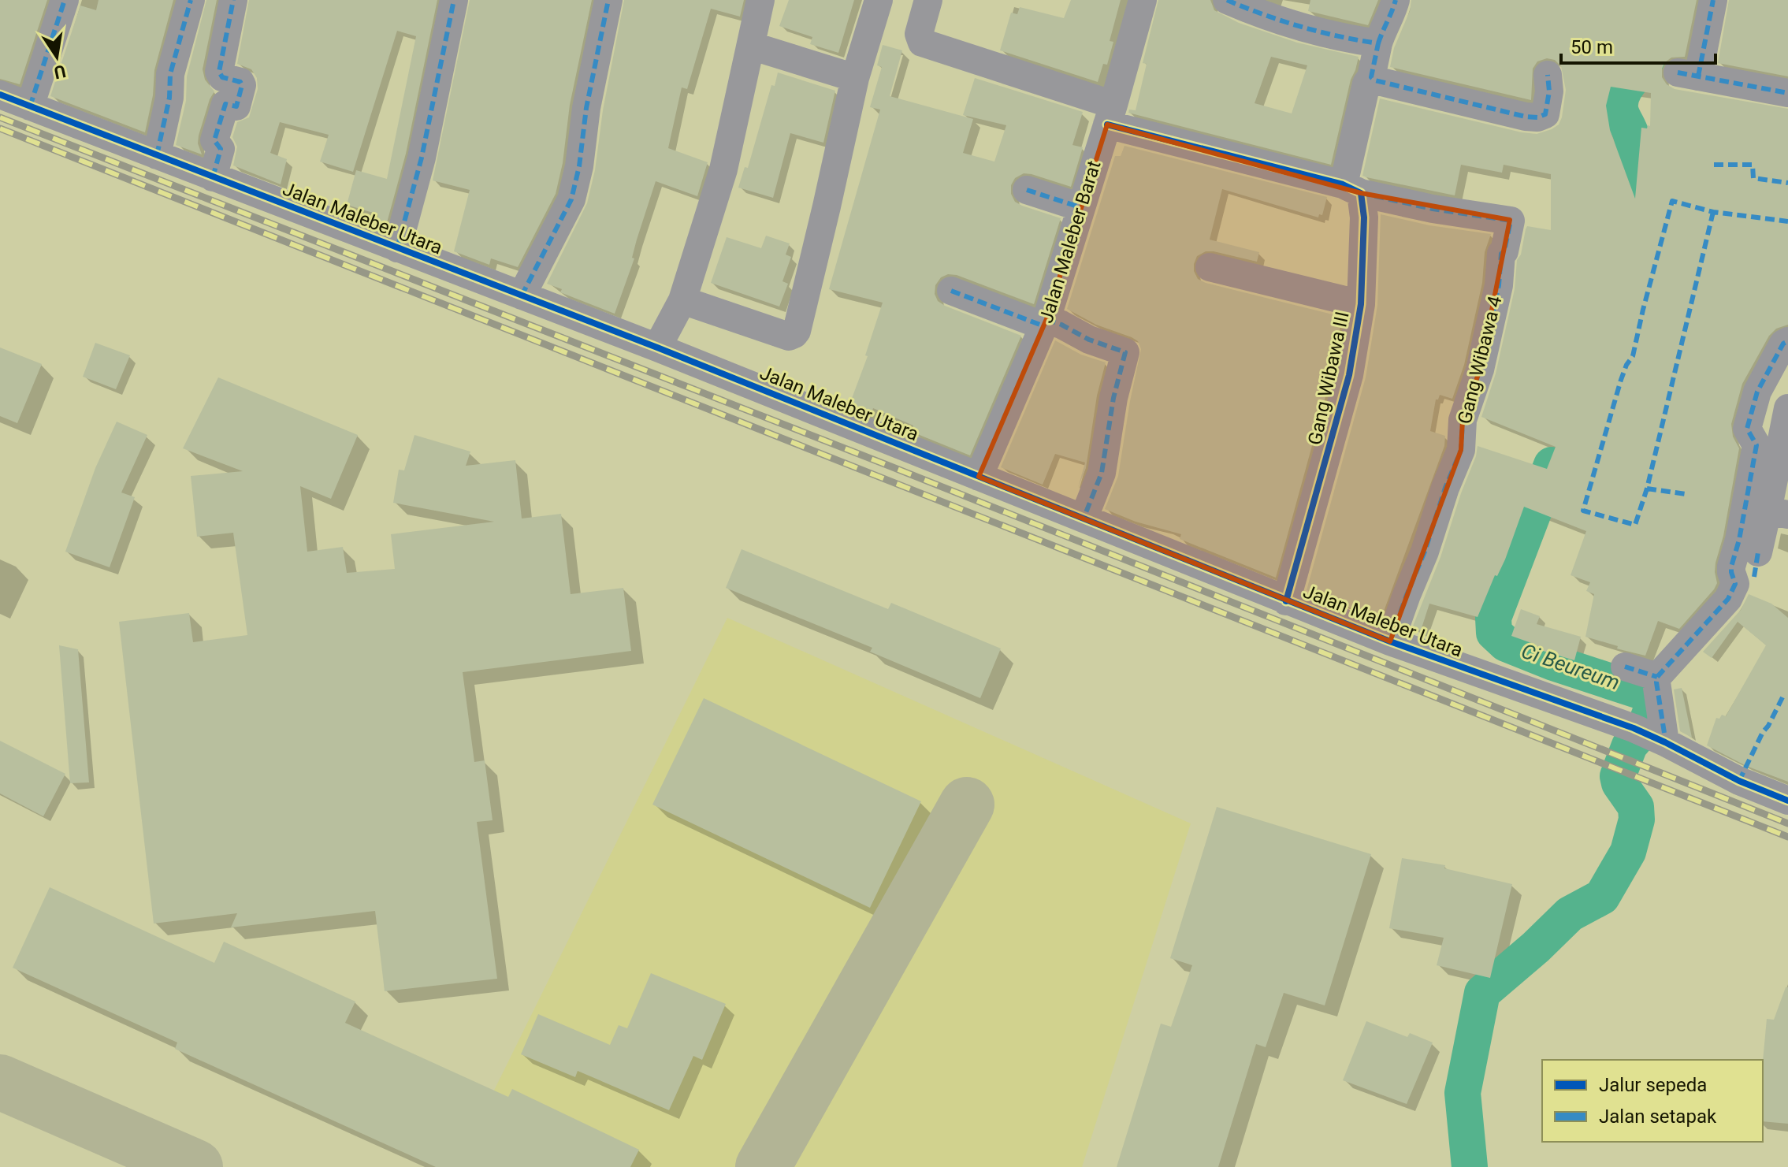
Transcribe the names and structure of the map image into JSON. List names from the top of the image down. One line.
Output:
{"streets":{"street":["Jalan Maleber Utara","Jalan Maleber Barat","Gang Wibawa 4","Gang Wibawa III"]},"crossings":[["Jalan Maleber Utara","Jalan Maleber Barat"],["Jalan Maleber Utara","Gang Wibawa 4"],["Jalan Maleber Utara","Gang Wibawa III"],["Gang Wibawa 4","Gang Wibawa III"]],"water":["Ci Beureum"],"legend":["Jalur sepeda","Jalan setapak"],"scale_bar":"50 m","north":"bottom"}
